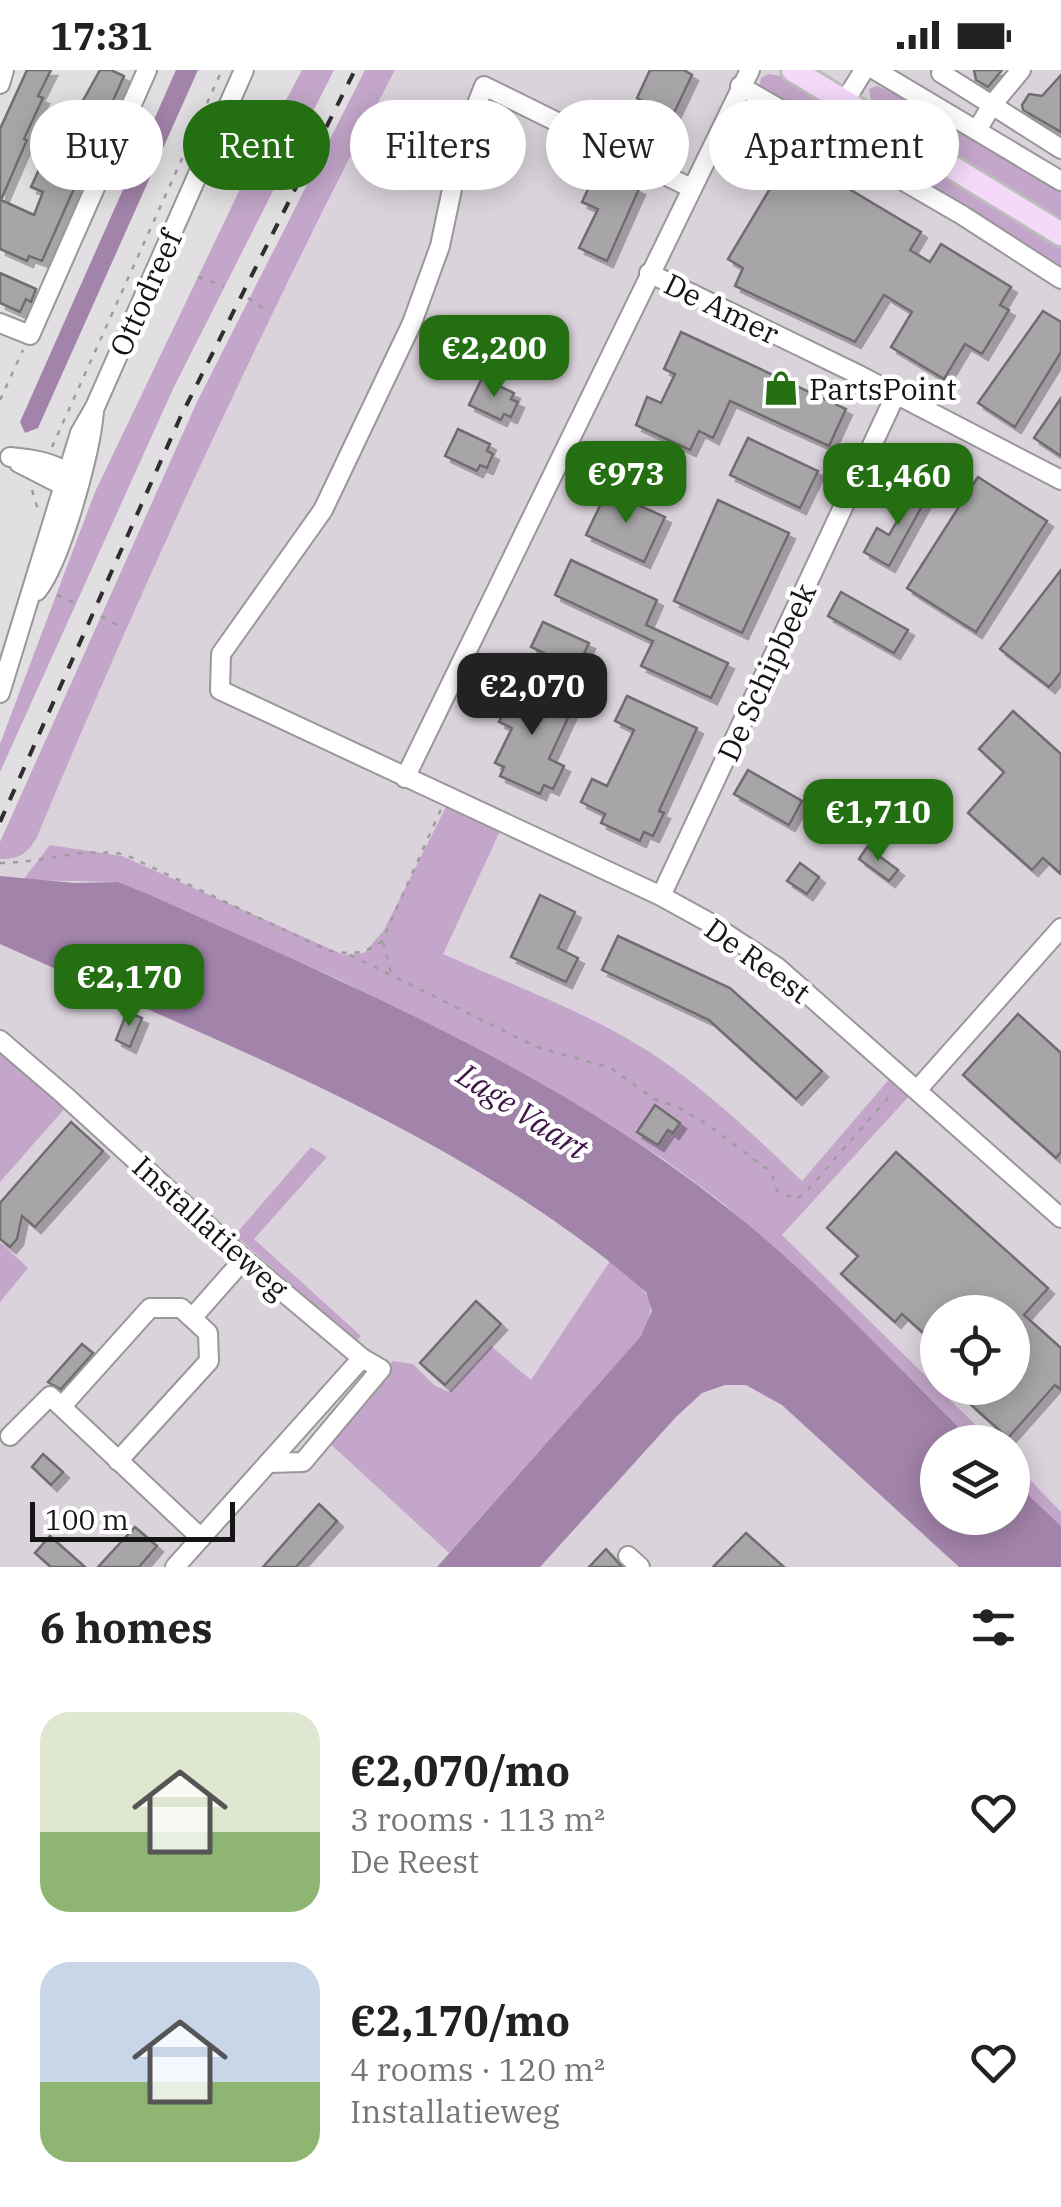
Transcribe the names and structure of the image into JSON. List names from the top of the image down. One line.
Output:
{"streets":{"street":["Ottodreef","De Amer","De Schipbeek","De Reest","Installatieweg"]},"crossings":[["De Amer","De Schipbeek"],["De Schipbeek","De Reest"]],"water":["Lage Vaart"],"places":{"shop":["PartsPoint"]},"scale_bar":"100 m","page":{"status":"17:31","chip":["Buy","Rent","Filters","New","Apartment"],"price":["€2,200","€973","€1,460","€2,070","€1,710","€2,170"],"scale":"100 m","heading":"6 homes","list":[{"name":"€2,070/mo","note":"3 rooms · 113 m² · De Reest"},{"name":"€2,170/mo","note":"4 rooms · 120 m² · Installatieweg"}]}}
